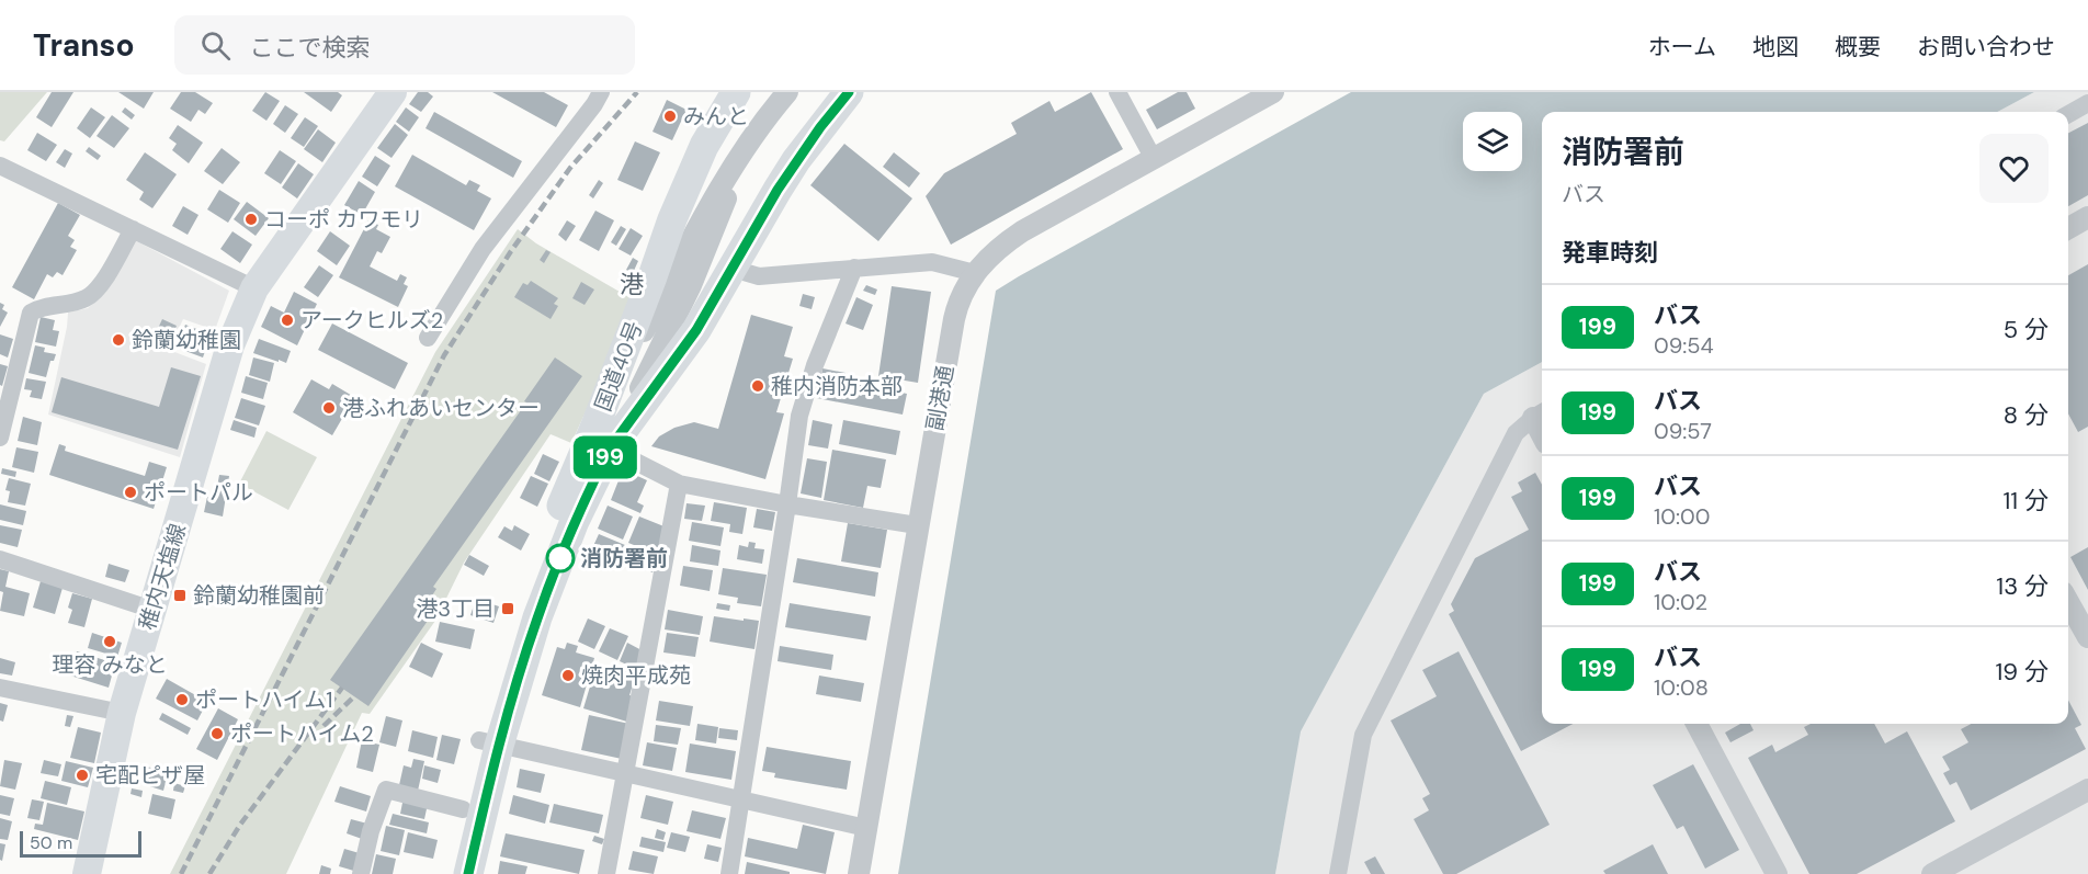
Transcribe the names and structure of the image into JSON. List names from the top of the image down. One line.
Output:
{"streets":{"highway":["国道40号"],"main road":["稚内天塩線"],"street":["副港通"]},"districts":["港"],"places":{"other":["みんと","コーポ カワモリ","アークヒルズ2","鈴蘭幼稚園","稚内消防本部","港ふれあいセンター","ポートパル","消防署前","理容 みなと","焼肉平成苑","ポートハイム1","ポートハイム2","宅配ピザ屋"],"transit":["鈴蘭幼稚園前","港3丁目"]},"lines":["bus line 199"],"scale_bar":"50 m","page":{"header":"Transo","search":"ここで検索","nav":["ホーム","地図","概要","お問い合わせ"],"on_map":"199","heading":[["消防署前","バス"],"発車時刻"],"list":[{"mark":"199","name":"バス","note":"09:54","value":"5 分"},{"mark":"199","name":"バス","note":"09:57","value":"8 分"},{"mark":"199","name":"バス","note":"10:00","value":"11 分"},{"mark":"199","name":"バス","note":"10:02","value":"13 分"},{"mark":"199","name":"バス","note":"10:08","value":"19 分"}],"scale":"50 m"}}
